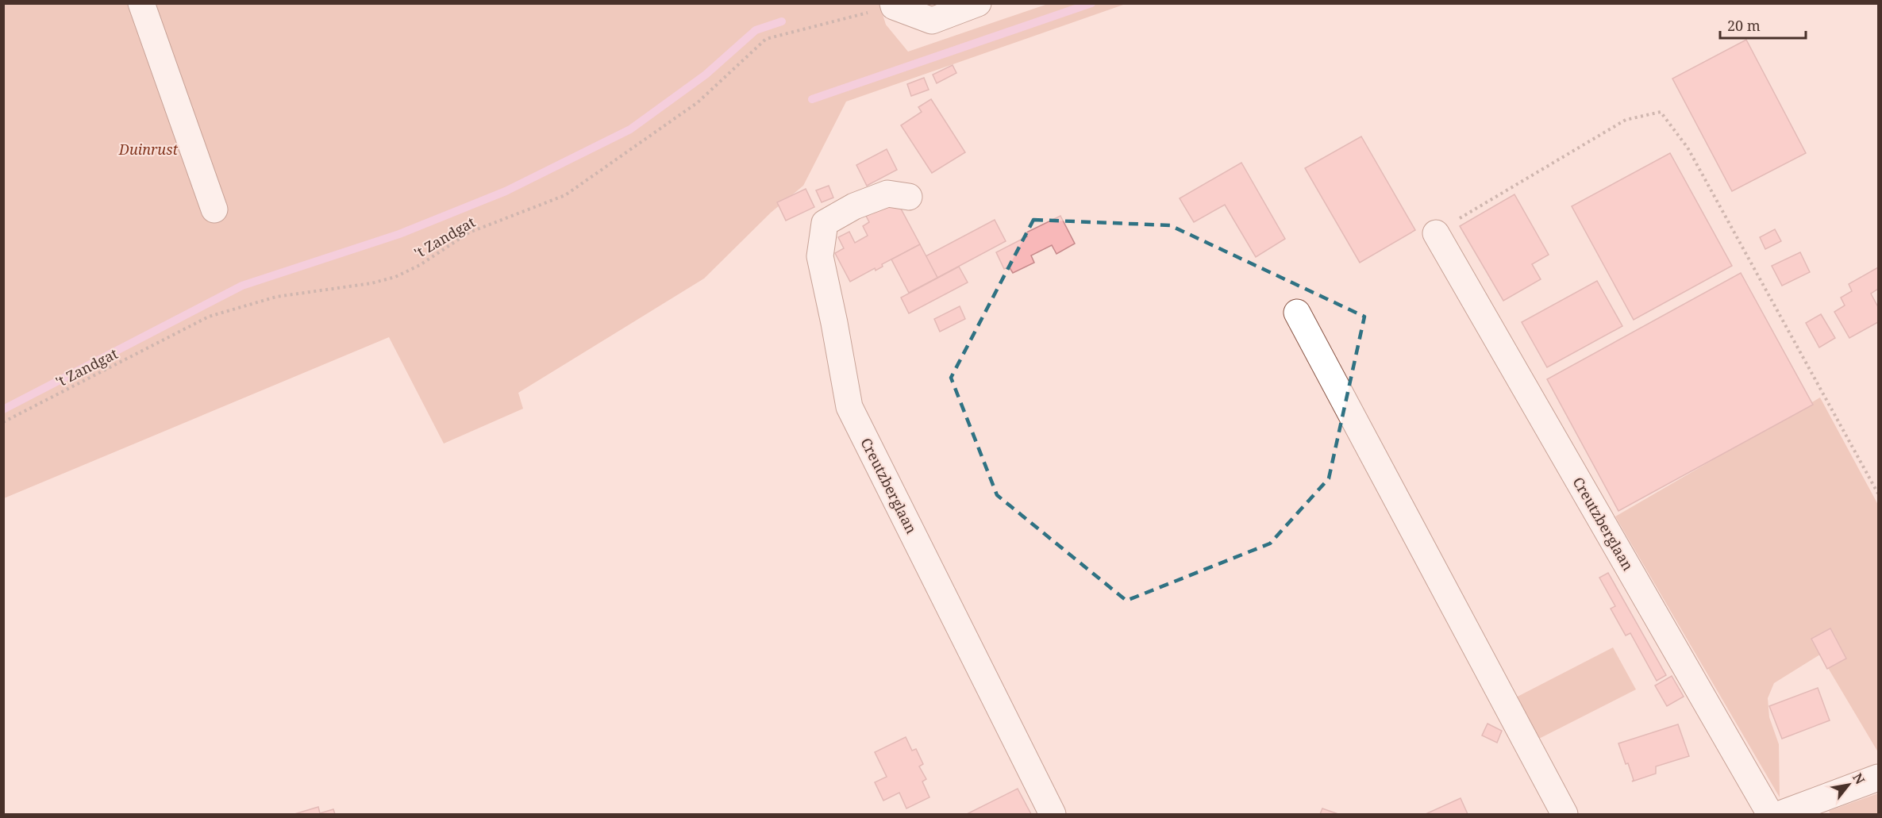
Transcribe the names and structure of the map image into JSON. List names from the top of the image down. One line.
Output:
{"streets":{"street":["Creutzberglaan"],"path":["'t Zandgat"]},"parks":["Duinrust"],"scale_bar":"20 m","north":"top right"}
